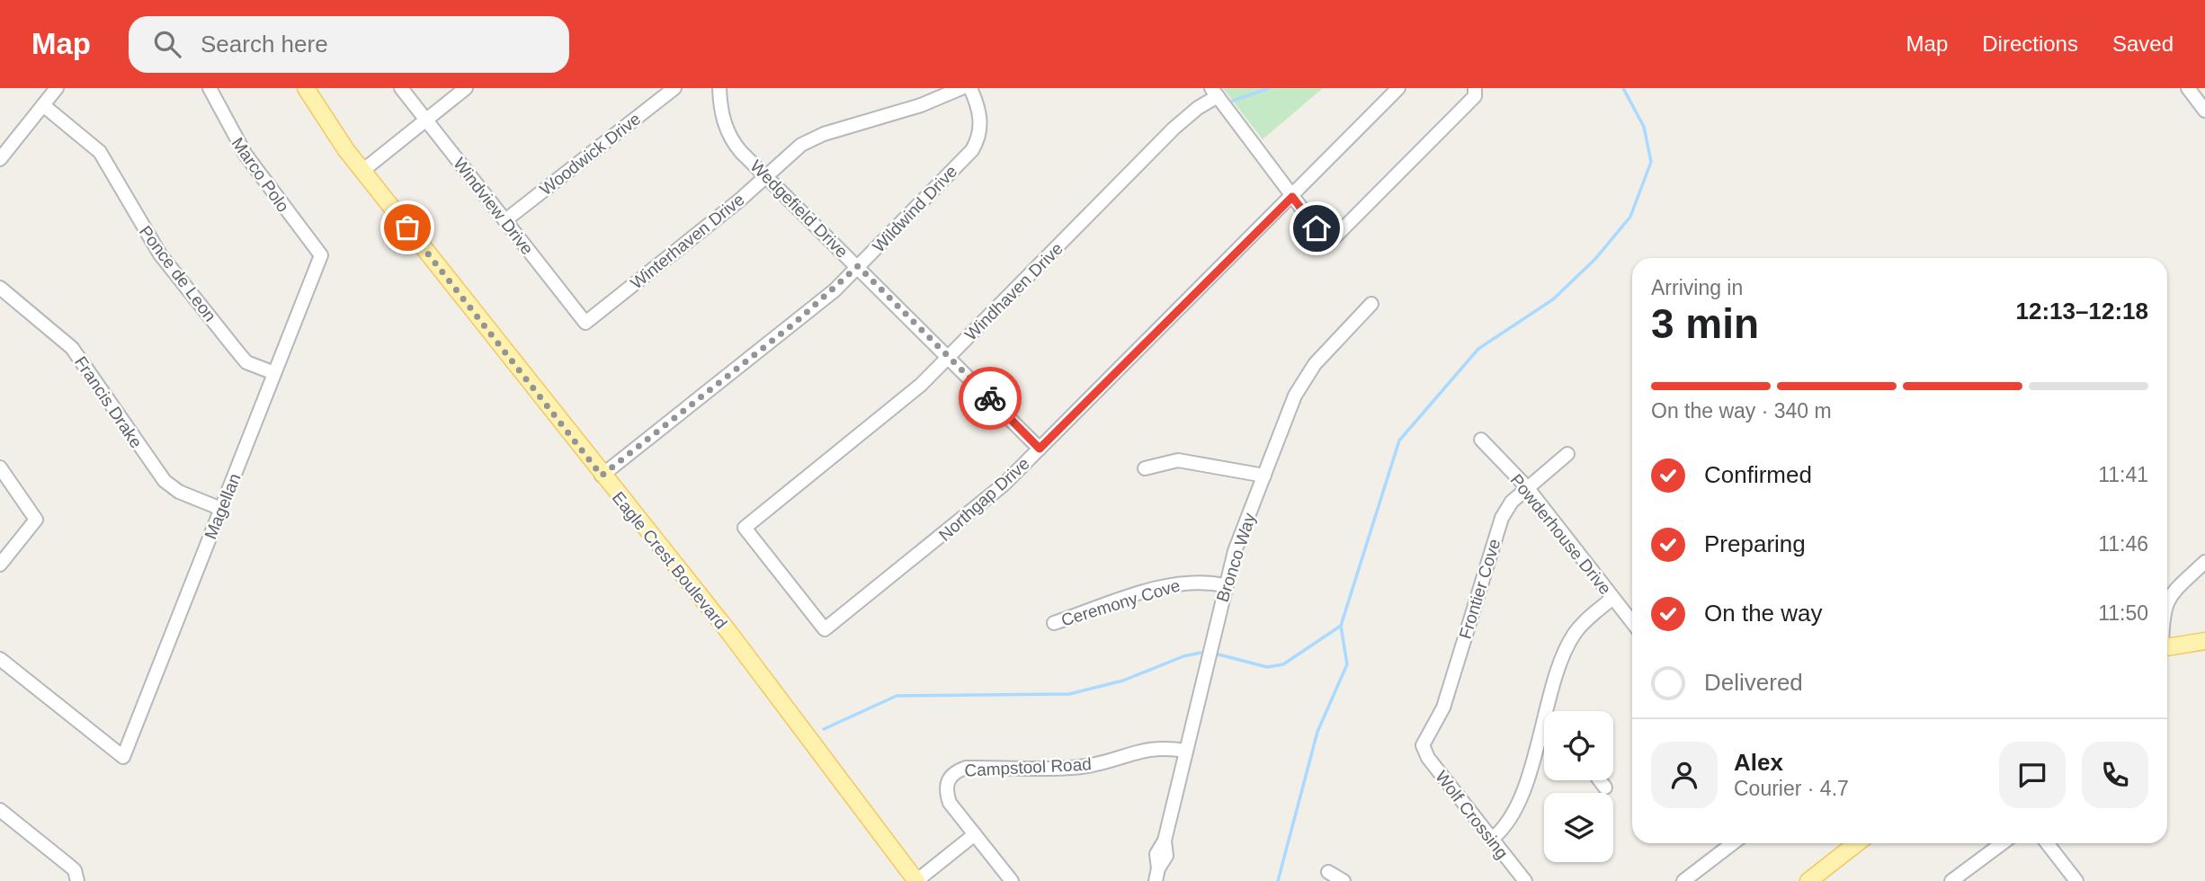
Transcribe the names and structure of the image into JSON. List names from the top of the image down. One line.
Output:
{"streets":{"main road":["Eagle Crest Boulevard"],"street":["Woodwick Drive","Marco Polo","Windview Drive","Wedgefield Drive","Wildwind Drive","Winterhaven Drive","Ponce de Leon","Windhaven Drive","Francis Drake","Northgap Drive","Magellan","Powderhouse Drive","Bronco Way","Frontier Cove","Ceremony Cove","Campstool Road","Wolf Crossing"]},"crossings":[["Woodwick Drive","Windview Drive"],["Marco Polo","Magellan"],["Windview Drive","Winterhaven Drive"],["Wedgefield Drive","Wildwind Drive"],["Wedgefield Drive","Winterhaven Drive"],["Wedgefield Drive","Windhaven Drive"],["Wedgefield Drive","Northgap Drive"],["Wildwind Drive","Eagle Crest Boulevard"],["Ponce de Leon","Magellan"],["Windhaven Drive","Northgap Drive"],["Francis Drake","Magellan"],["Powderhouse Drive","Frontier Cove"],["Bronco Way","Ceremony Cove"],["Bronco Way","Campstool Road"],["Frontier Cove","Wolf Crossing"]],"page":{"header":"Map","search":"Search here","nav":["Map","Directions","Saved"],"heading":["3 min","Arriving in","12:13–12:18"],"panel":["Alex","Courier · 4.7"],"bar":"On the way · 340 m","list":[["Confirmed","11:41"],["Preparing","11:46"],["On the way","11:50"],"Delivered"]}}
